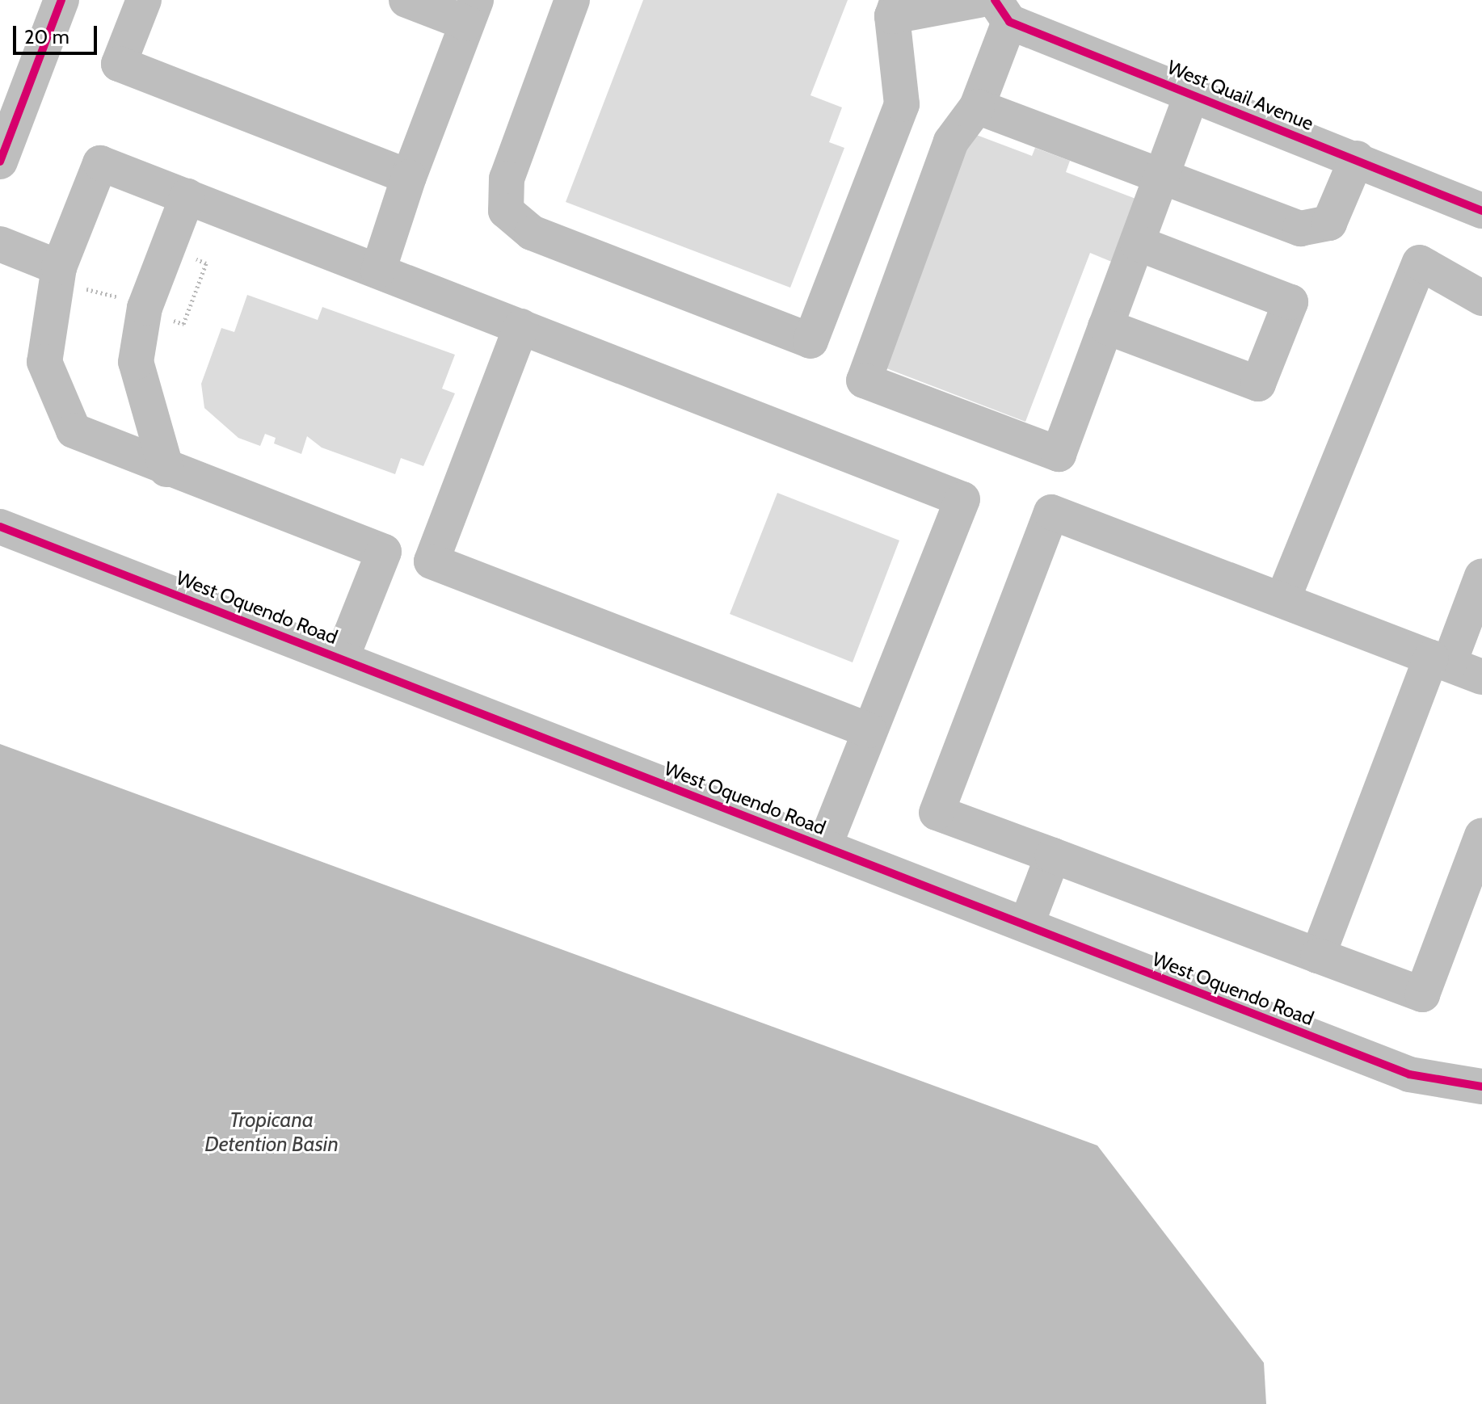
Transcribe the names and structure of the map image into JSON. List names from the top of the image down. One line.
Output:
{"streets":{"street":["West Quail Avenue","West Oquendo Road"]},"water":["Tropicana Detention Basin"],"scale_bar":"20 m"}
